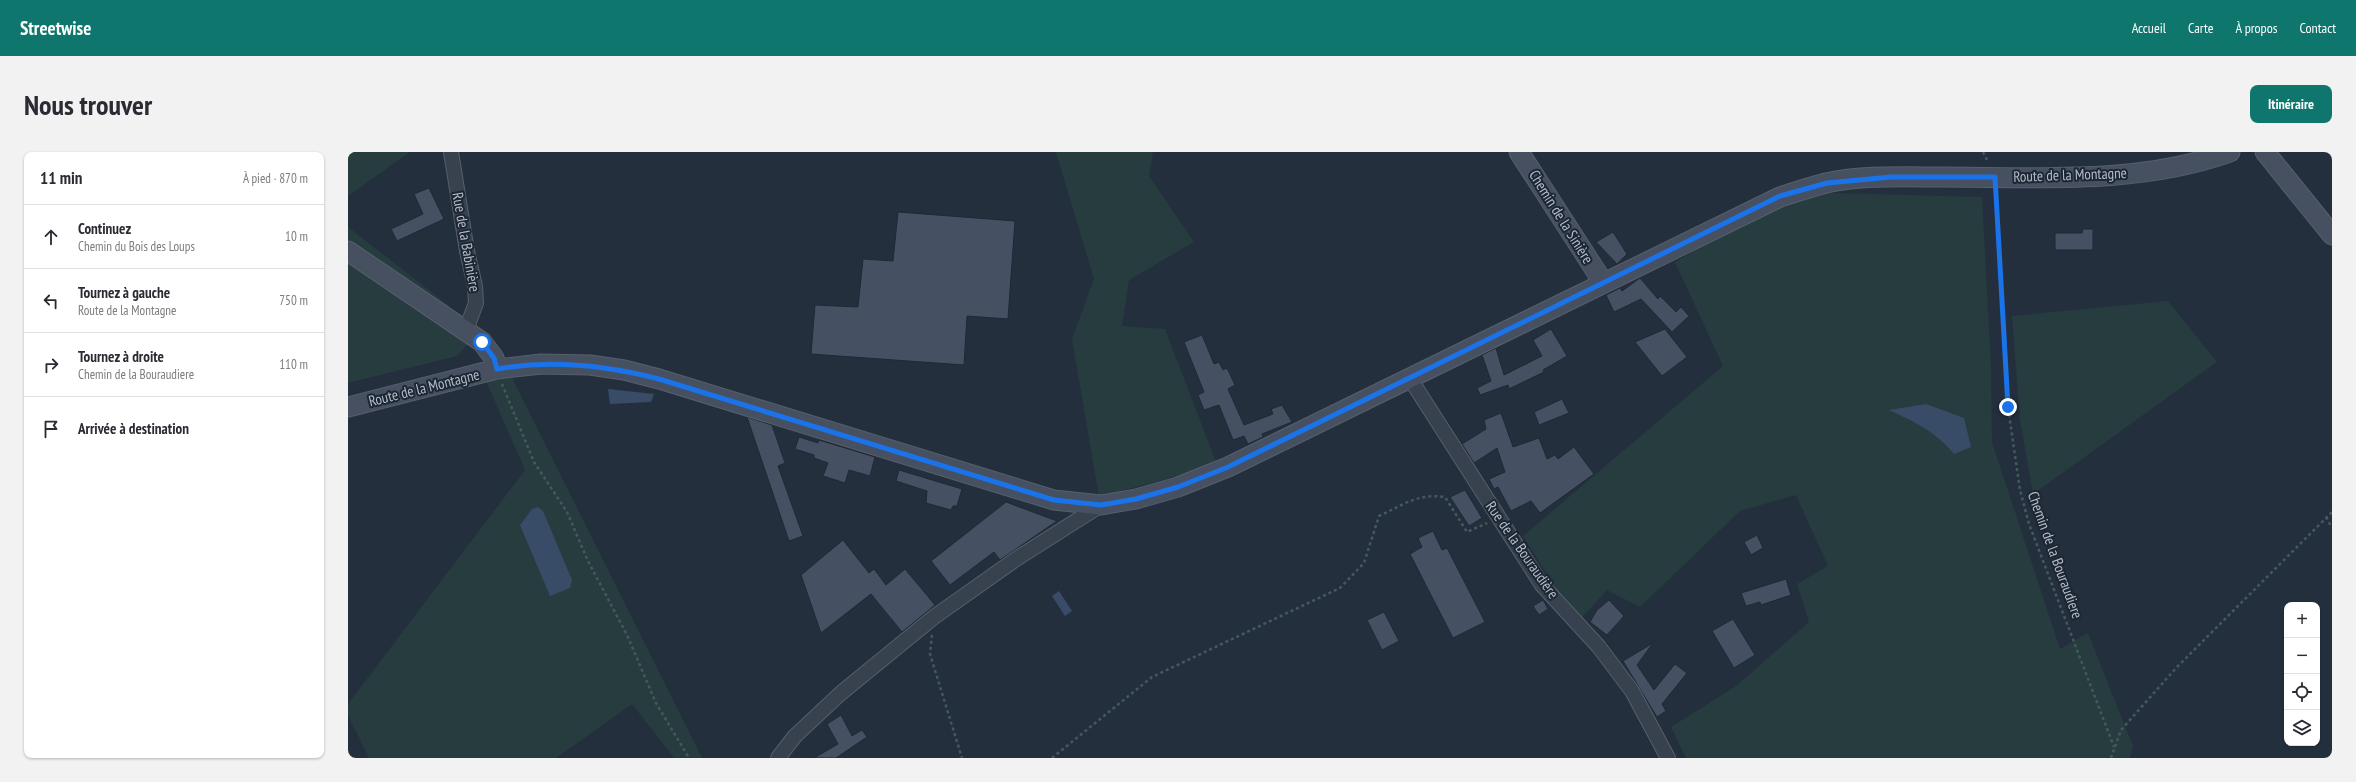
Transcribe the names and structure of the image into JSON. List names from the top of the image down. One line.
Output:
{"streets":{"street":["Route de la Montagne","Chemin de la Sinière","Rue de la Babinière","Rue de la Bouraudière"],"path":["Chemin de la Bouraudiere"]},"crossings":[["Route de la Montagne","Chemin de la Sinière"],["Route de la Montagne","Rue de la Bouraudière"],["Route de la Montagne","Chemin de la Bouraudiere"]],"page":{"header":"Streetwise","nav":["Accueil","Carte","À propos","Contact"],"buttons":"Itinéraire","title":"Nous trouver","heading":["11 min","À pied · 870 m"],"list":[["Continuez","Chemin du Bois des Loups","10 m"],["Tournez à gauche","Route de la Montagne","750 m"],["Tournez à droite","Chemin de la Bouraudiere","110 m"],"Arrivée à destination"],"map_buttons":["+","−"]}}
